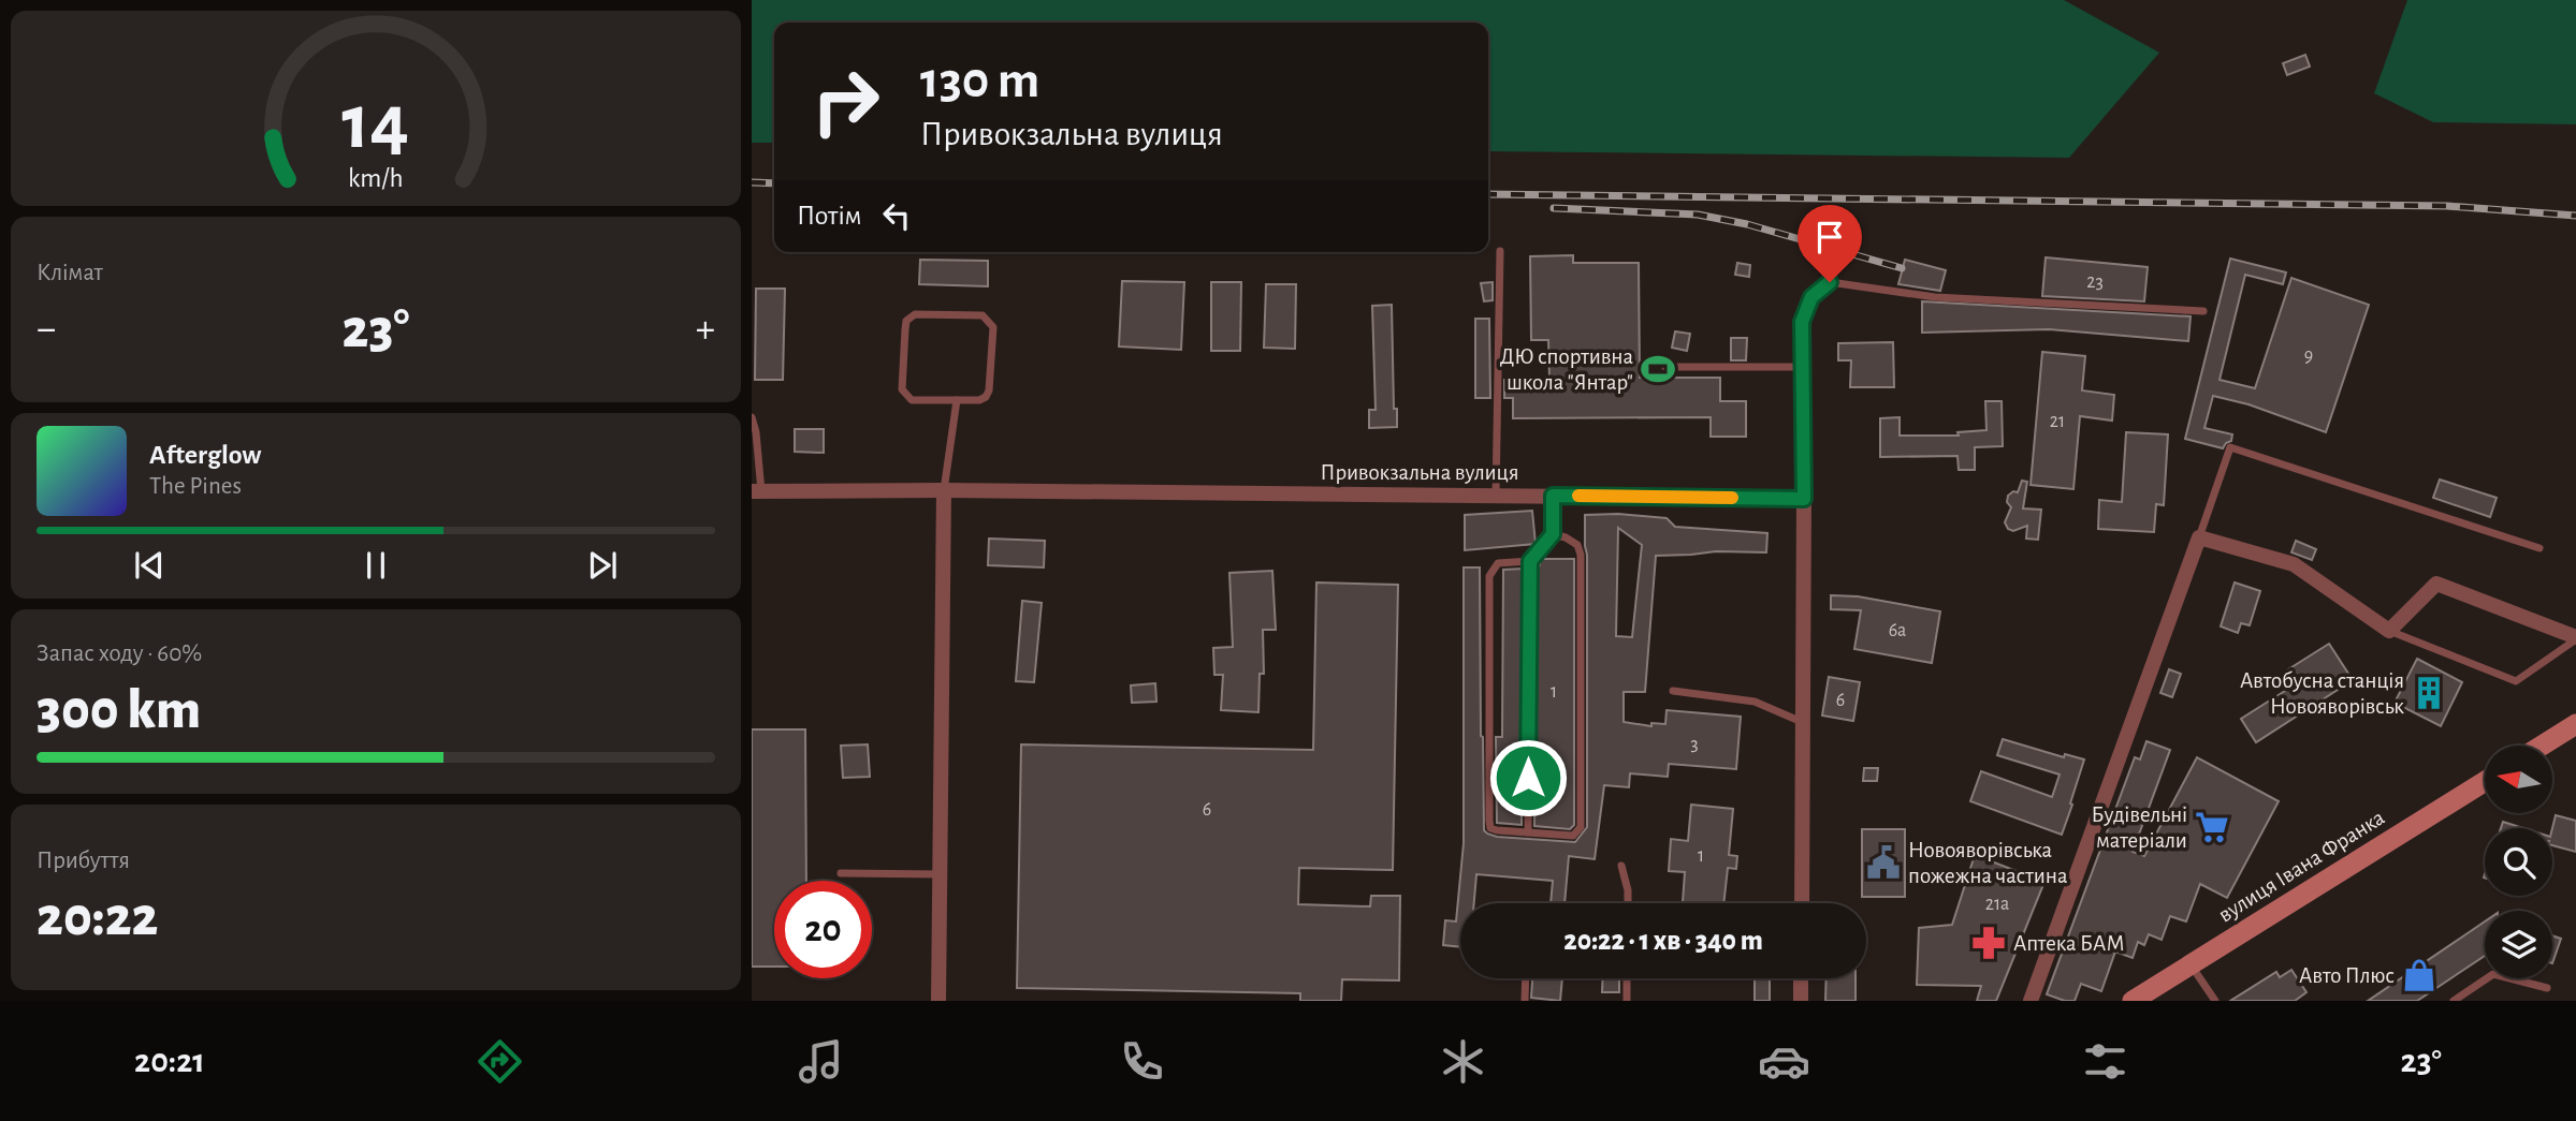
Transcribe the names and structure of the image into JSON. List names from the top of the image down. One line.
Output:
{"streets":{"street":["Привокзальна вулиця","вулиця Івана Франка"]},"places":{"sports":["ДЮ спортивна школа \"Янтар\""],"building":["Автобусна станція Новояворівськ"],"supermarket":["Будівельні матеріали"],"public building":["Новояворівська пожежна частина"],"pharmacy":["Аптека БАМ"],"shop":["Авто Плюс"]},"house_numbers":["23","9","21","6а","1","6","3","6","1","21а"],"north":"left","page":{"turn":["130 m","Привокзальна вулиця"],"then":"Потім","tile":["Клімат",["Запас ходу · 60%","300 km"],["Прибуття","20:22"]],"heat":["−","23°","+"],"song":["Afterglow","The Pines"],"limit":"20","trip":"20:22 · 1 хв · 340 m","tabs":["20:21","23°"],"gauge":["14","km/h"]}}
